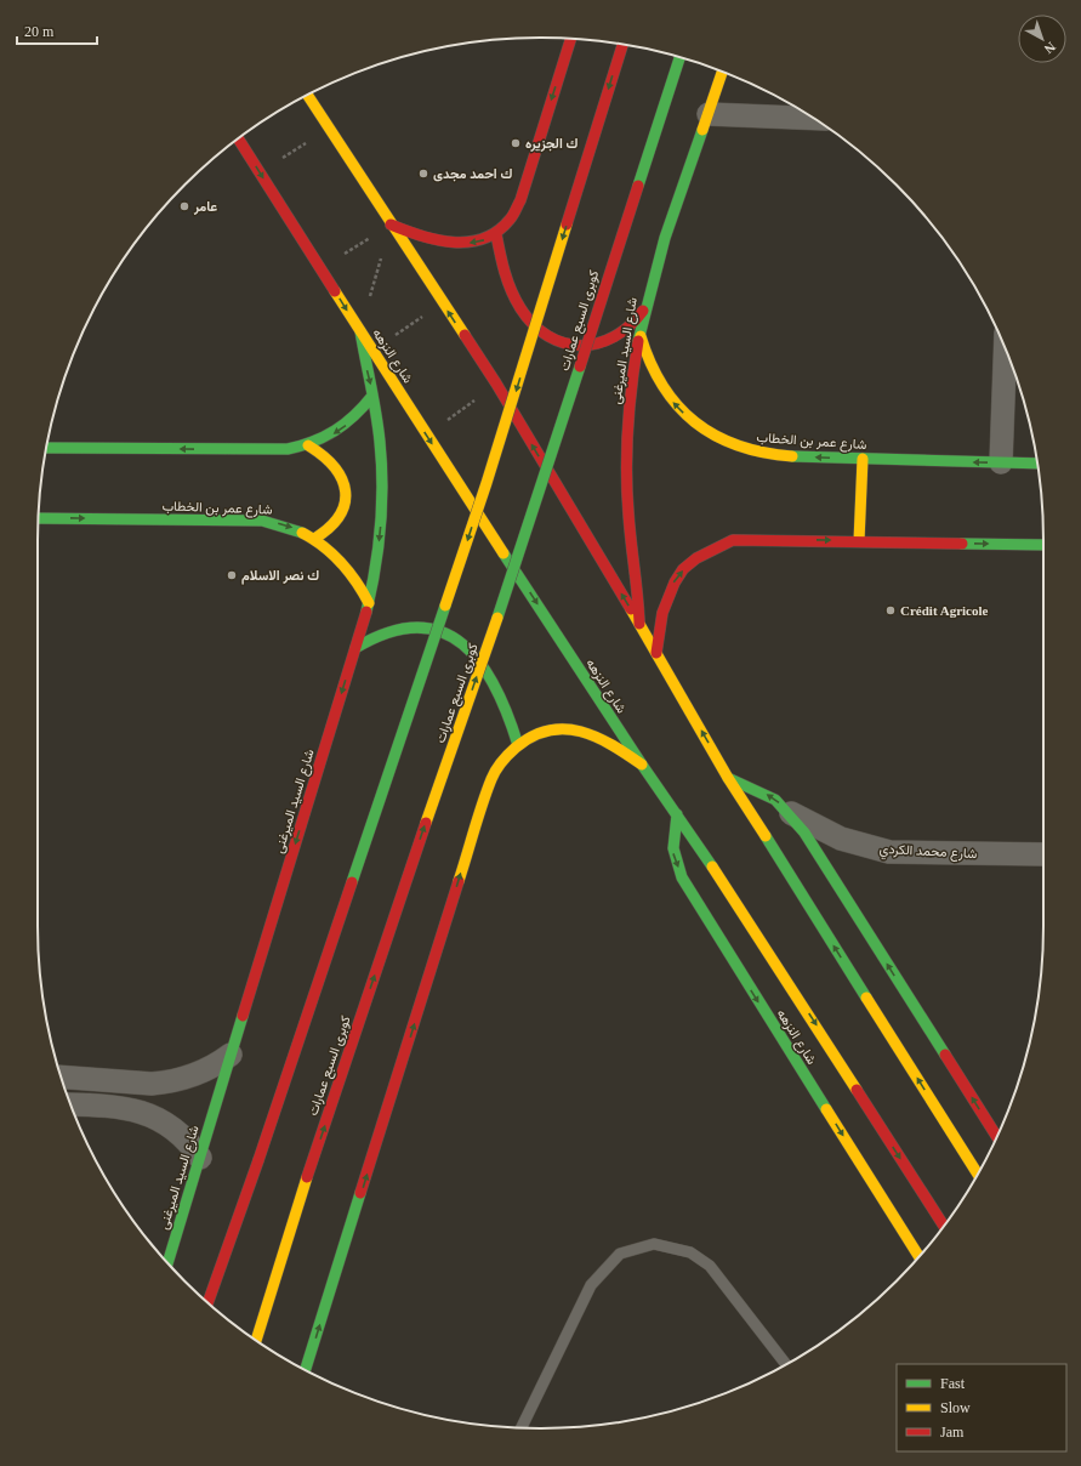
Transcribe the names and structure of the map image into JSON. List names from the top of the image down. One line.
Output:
{"streets":{"main road":["كوبرى السبع عمارات","شارع السيد الميرغنى","شارع النزهه","شارع عمر بن الخطاب"],"street":["شارع محمد الكردي"]},"crossings":[["شارع السيد الميرغنى","شارع النزهه"],["شارع السيد الميرغنى","شارع عمر بن الخطاب"]],"places":["ك الجزيره","ك احمد مجدى","عامر","ك نصر الاسلام","Crédit Agricole"],"legend":["Fast","Slow","Jam"],"scale_bar":"20 m","north":"bottom right"}
